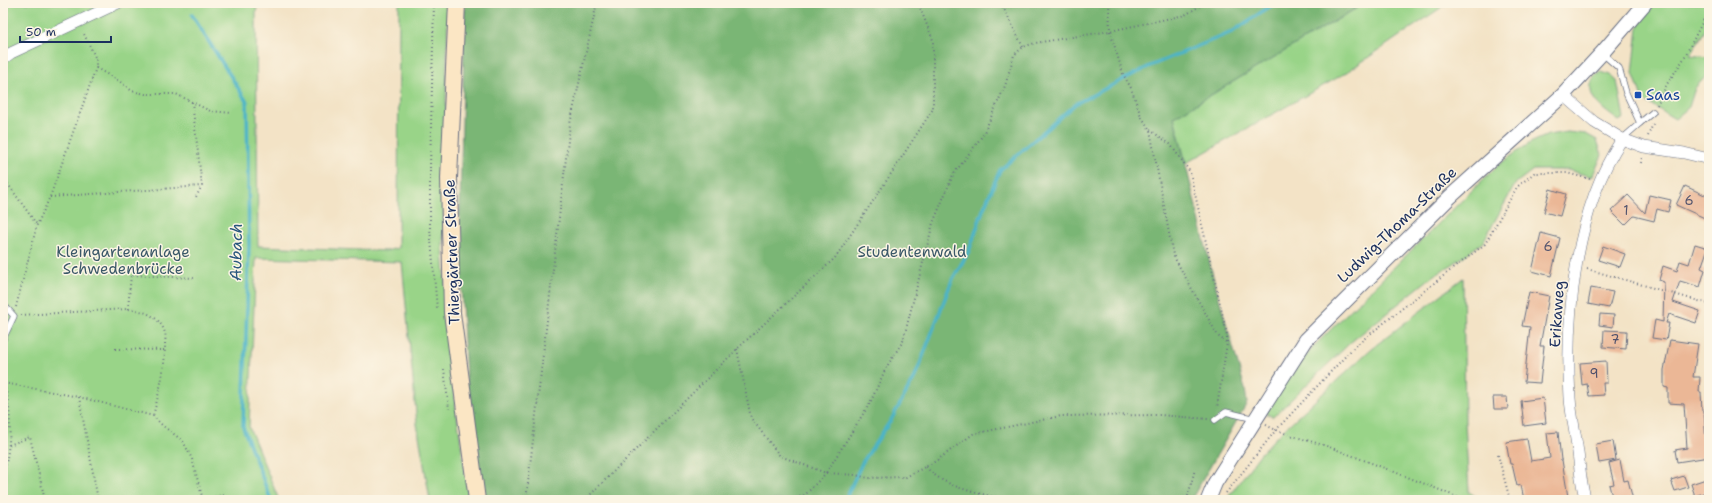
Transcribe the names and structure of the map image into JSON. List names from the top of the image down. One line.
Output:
{"streets":{"main road":["Thiergärtner Straße"],"street":["Ludwig-Thoma-Straße","Erikaweg"]},"water":["Aubach"],"parks":["Kleingartenanlage Schwedenbrücke","Studentenwald"],"places":{"transit":["Saas"]},"house_numbers":["6","1","6","7","9"],"scale_bar":"50 m"}
